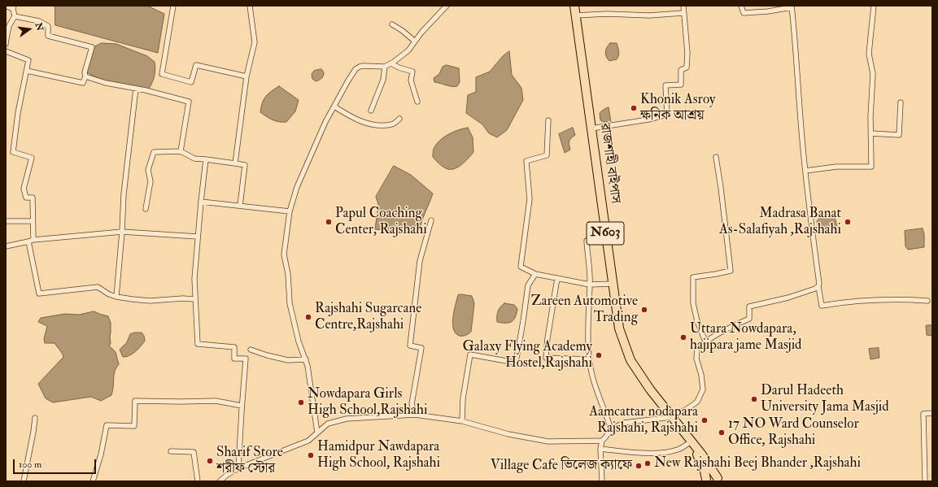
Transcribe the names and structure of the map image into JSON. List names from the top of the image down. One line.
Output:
{"streets":{"highway":["রাজশাহী বাইপাস","N603"]},"crossings":[["রাজশাহী বাইপাস","N603"]],"places":["Khonik Asroy ক্ষনিক আশ্রয়","Papul Coaching Center, Rajshahi","Madrasa Banat As-Salafiyah ,Rajshahi","Zareen Automotive Trading","Rajshahi Sugarcane Centre,Rajshahi","Uttara Nowdapara, hajipara jame Masjid","Galaxy Flying Academy Hostel,Rajshahi","Darul Hadeeth University Jama Masjid","Nowdapara Girls High School,Rajshahi","Aamcattar nodapara Rajshahi, Rajshahi","17 NO Ward Counselor Office, Rajshahi","Hamidpur Nawdapara High School, Rajshahi","Sharif Store শরীফ স্টোর","New Rajshahi Beej Bhander ,Rajshahi","Village Cafe ভিলেজ ক্যাফে"],"scale_bar":"100 m","north":"right"}
